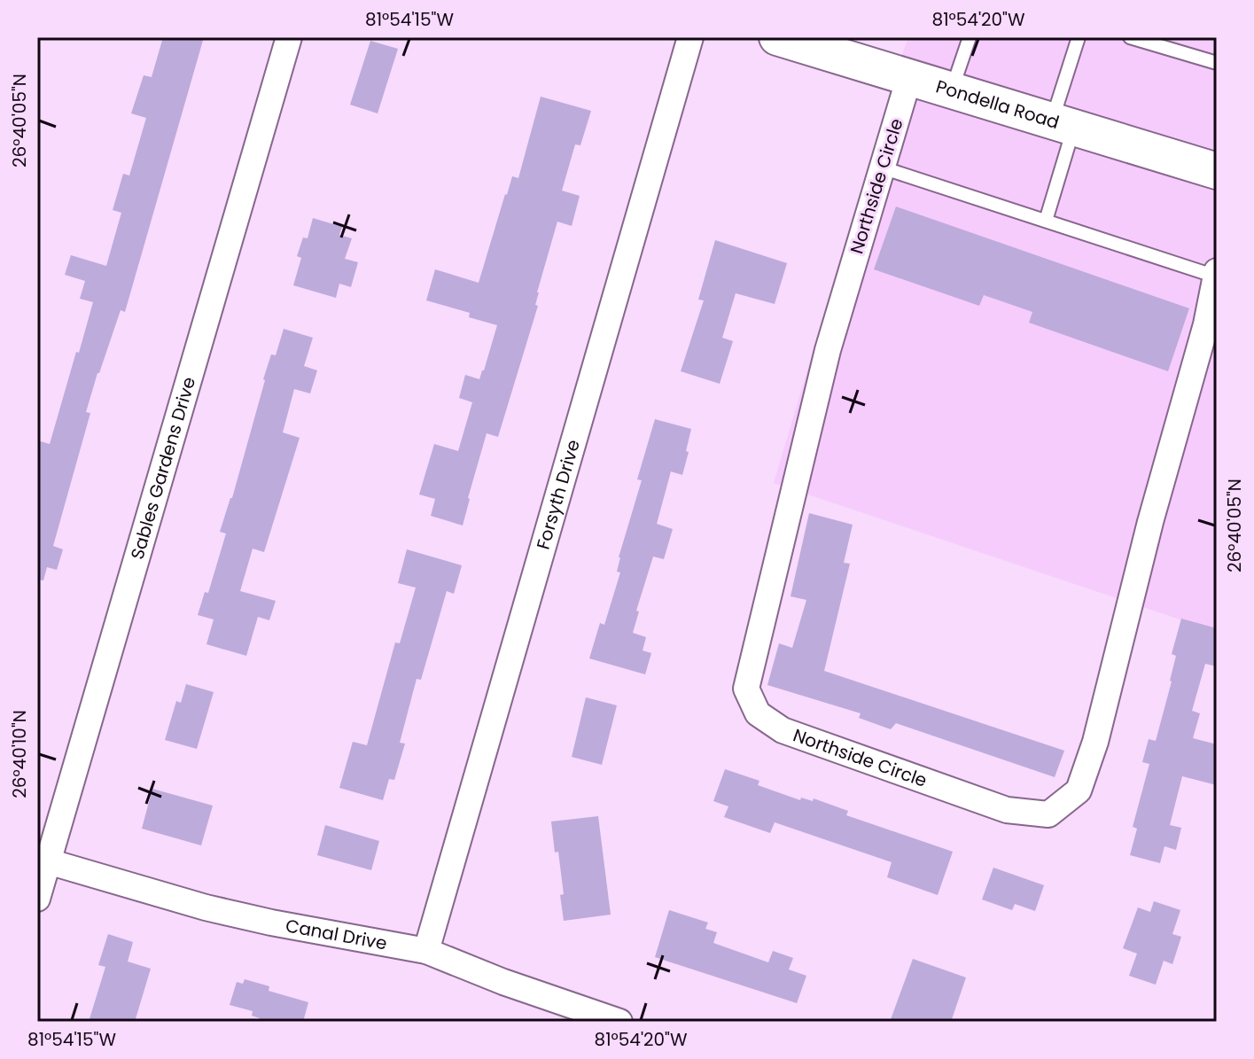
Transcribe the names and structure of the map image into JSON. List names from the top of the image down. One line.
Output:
{"streets":{"main road":["Pondella Road"],"street":["Northside Circle","Sables Gardens Drive","Forsyth Drive","Canal Drive"]},"crossings":[["Pondella Road","Northside Circle"],["Sables Gardens Drive","Canal Drive"],["Forsyth Drive","Canal Drive"]],"coordinates":["81°54'15\"W","81°54'20\"W","26°40'05\"N","26°40'10\"N"]}
